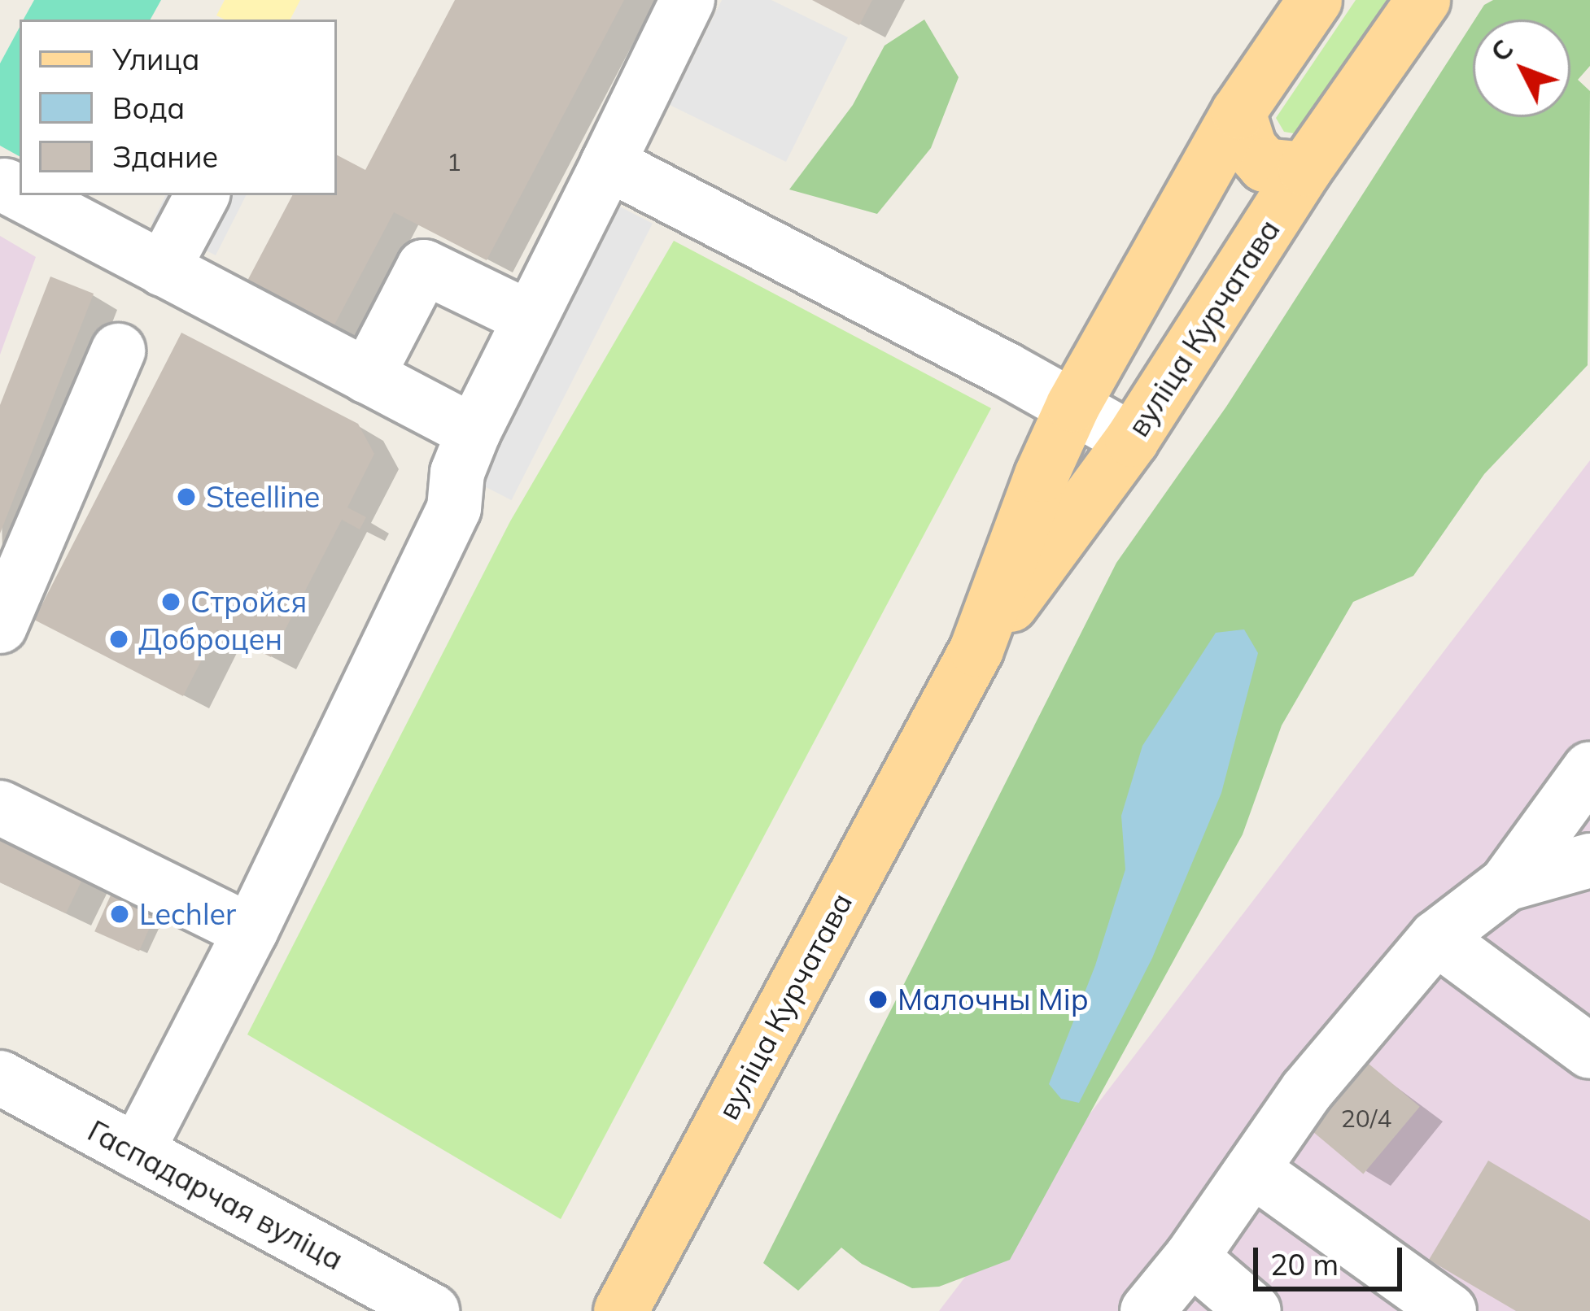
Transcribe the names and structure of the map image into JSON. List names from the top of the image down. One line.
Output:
{"streets":{"main road":["вуліца Курчатава"],"street":["Гаспадарчая вуліца"]},"places":["Steelline","Стройся","Доброцен","Lechler","Малочны Мір"],"house_numbers":["1","20/4"],"legend":["Улица","Вода","Здание"],"scale_bar":"20 m","north":"top left"}
